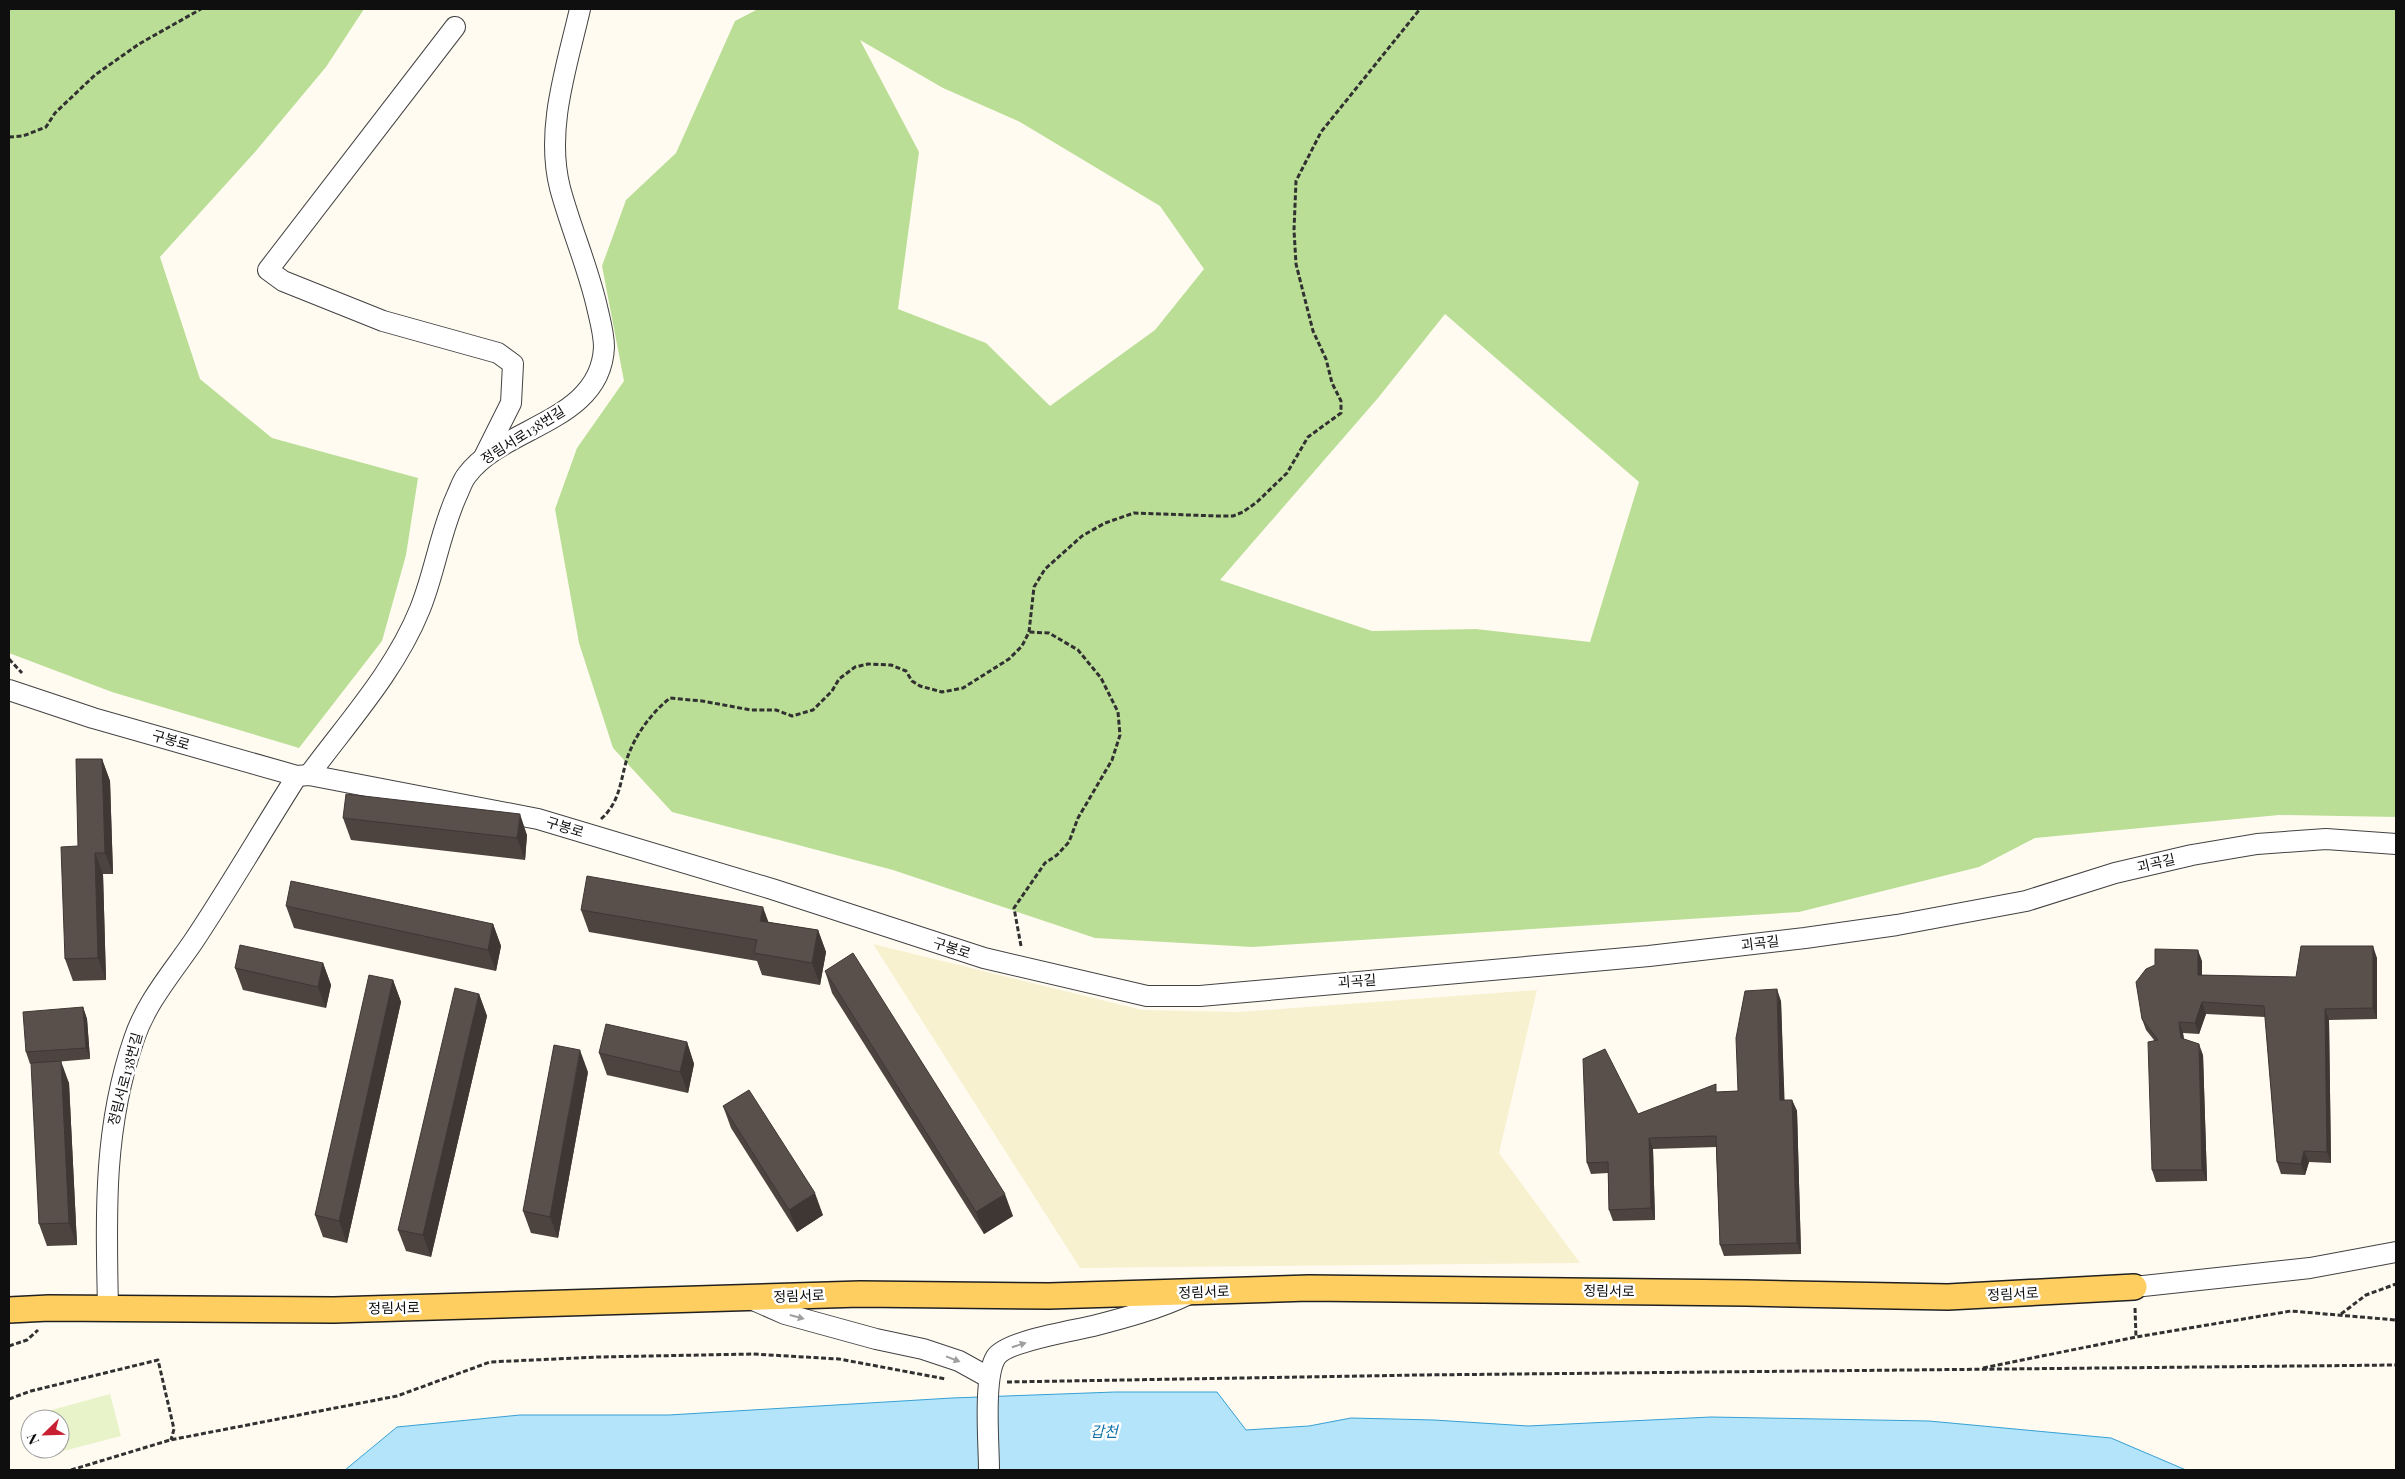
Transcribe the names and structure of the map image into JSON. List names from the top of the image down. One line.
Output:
{"streets":{"main road":["정림서로"],"street":["정림서로138번길","구봉로","괴곡길"]},"crossings":[["정림서로138번길","구봉로"],["정림서로138번길","정림서로"],["구봉로","괴곡길"]],"water":["갑천"],"north":"bottom left"}
